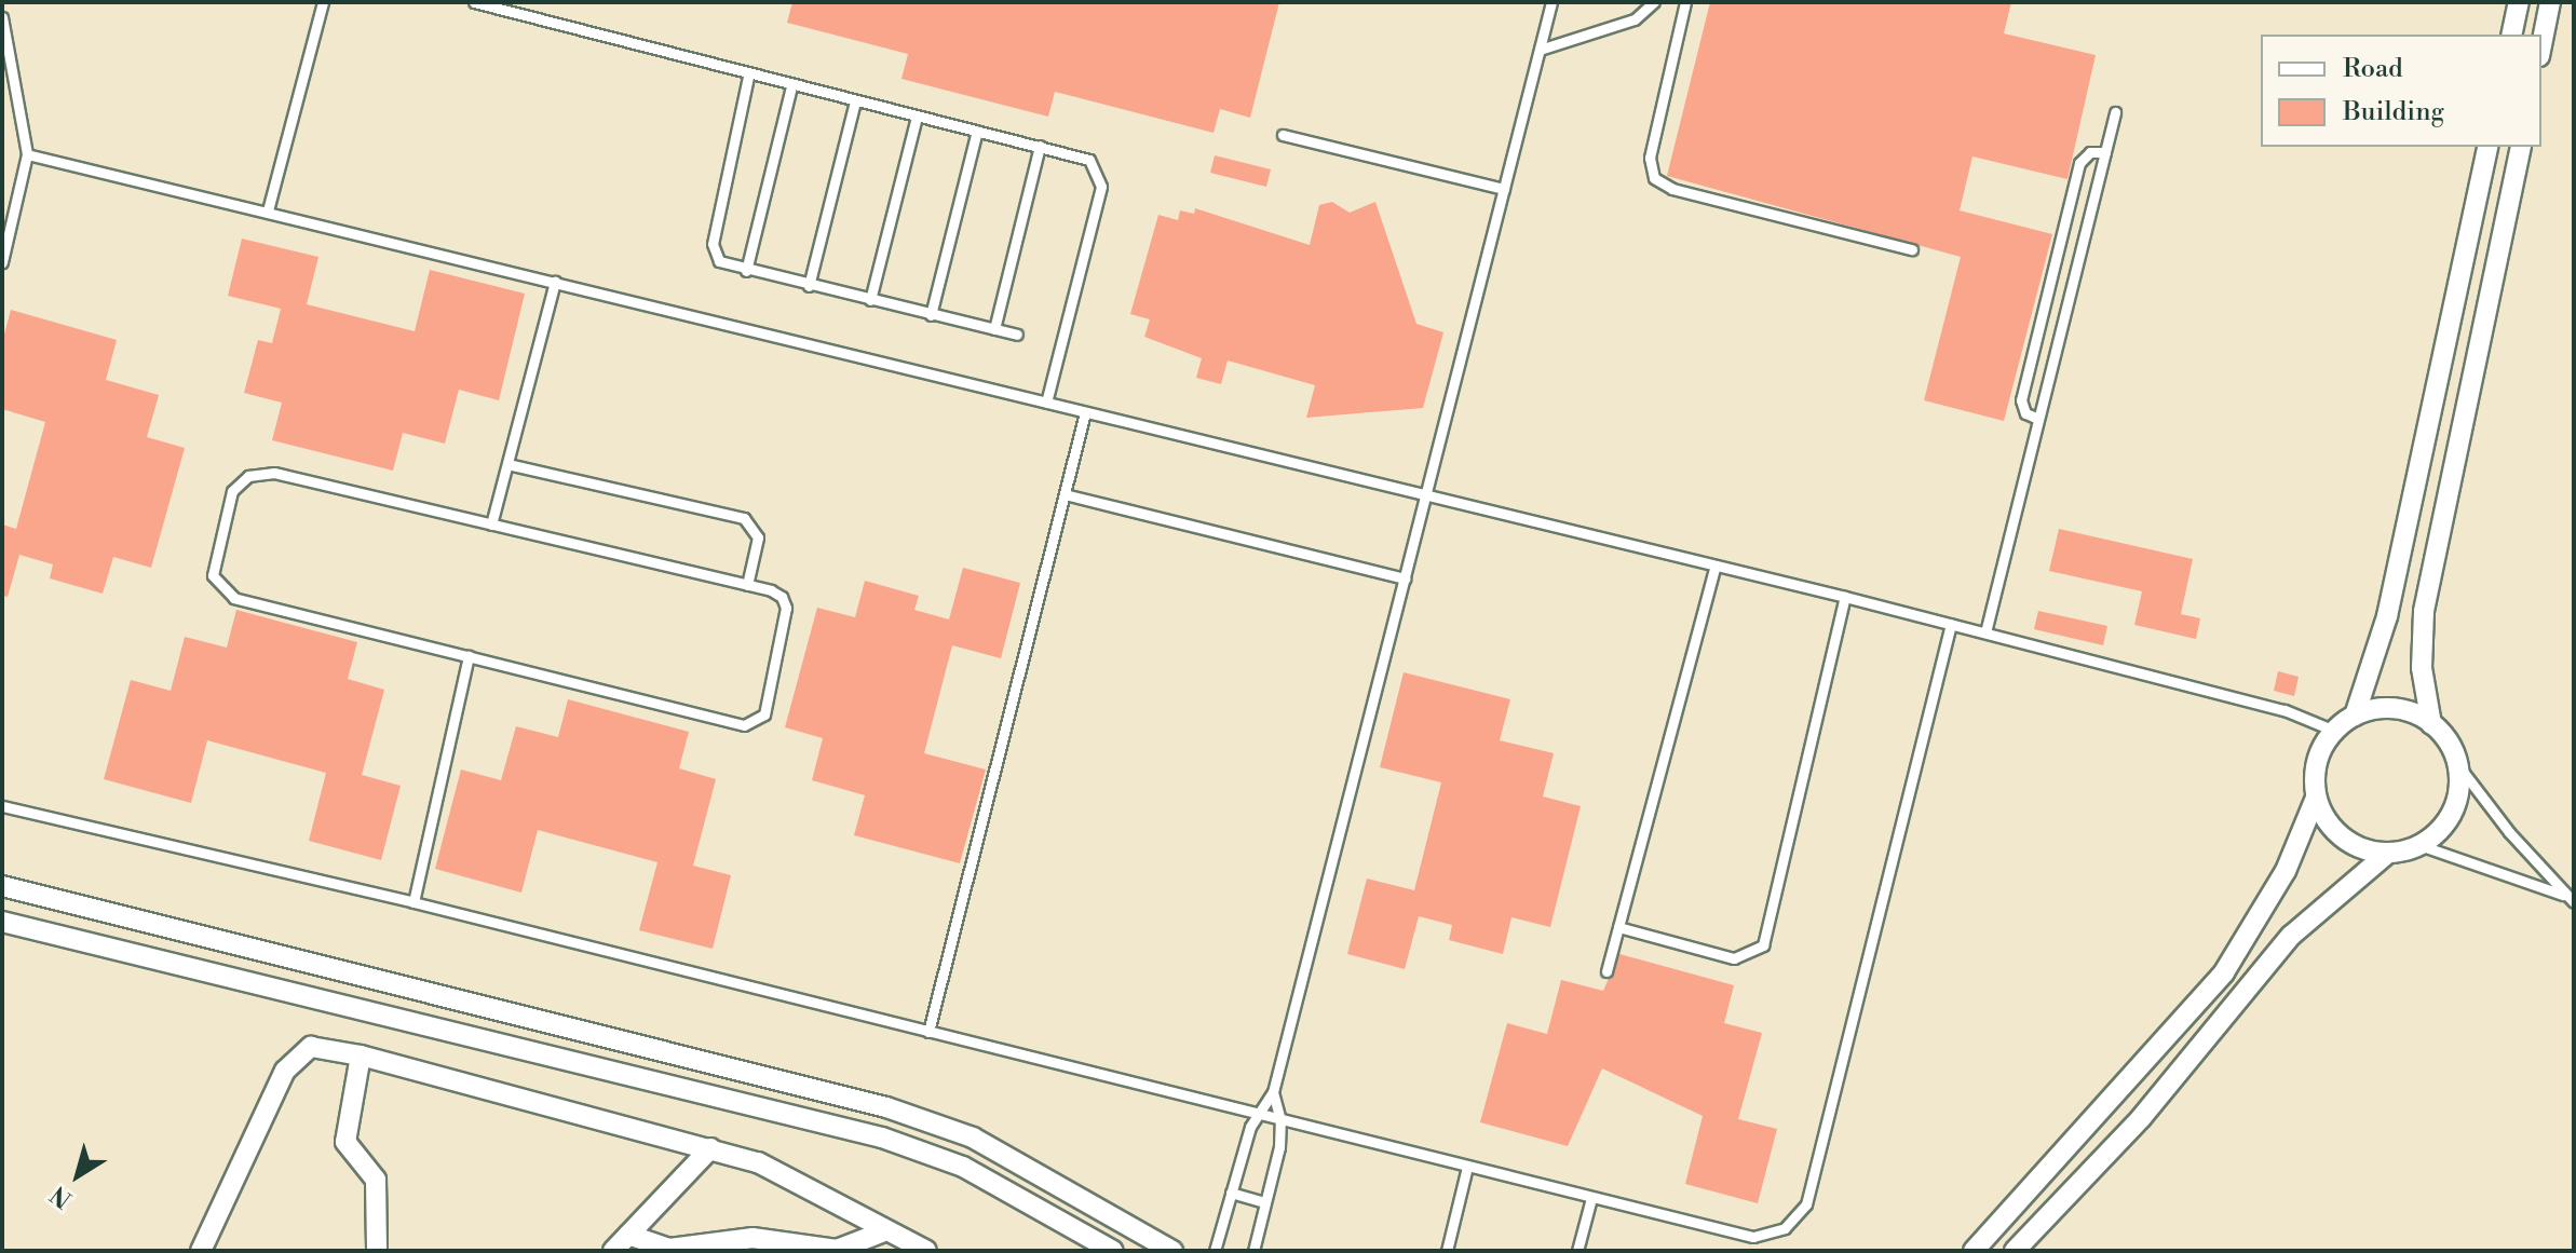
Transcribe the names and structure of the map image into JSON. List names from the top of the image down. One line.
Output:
{"legend":["Road","Building"],"north":"bottom left"}
